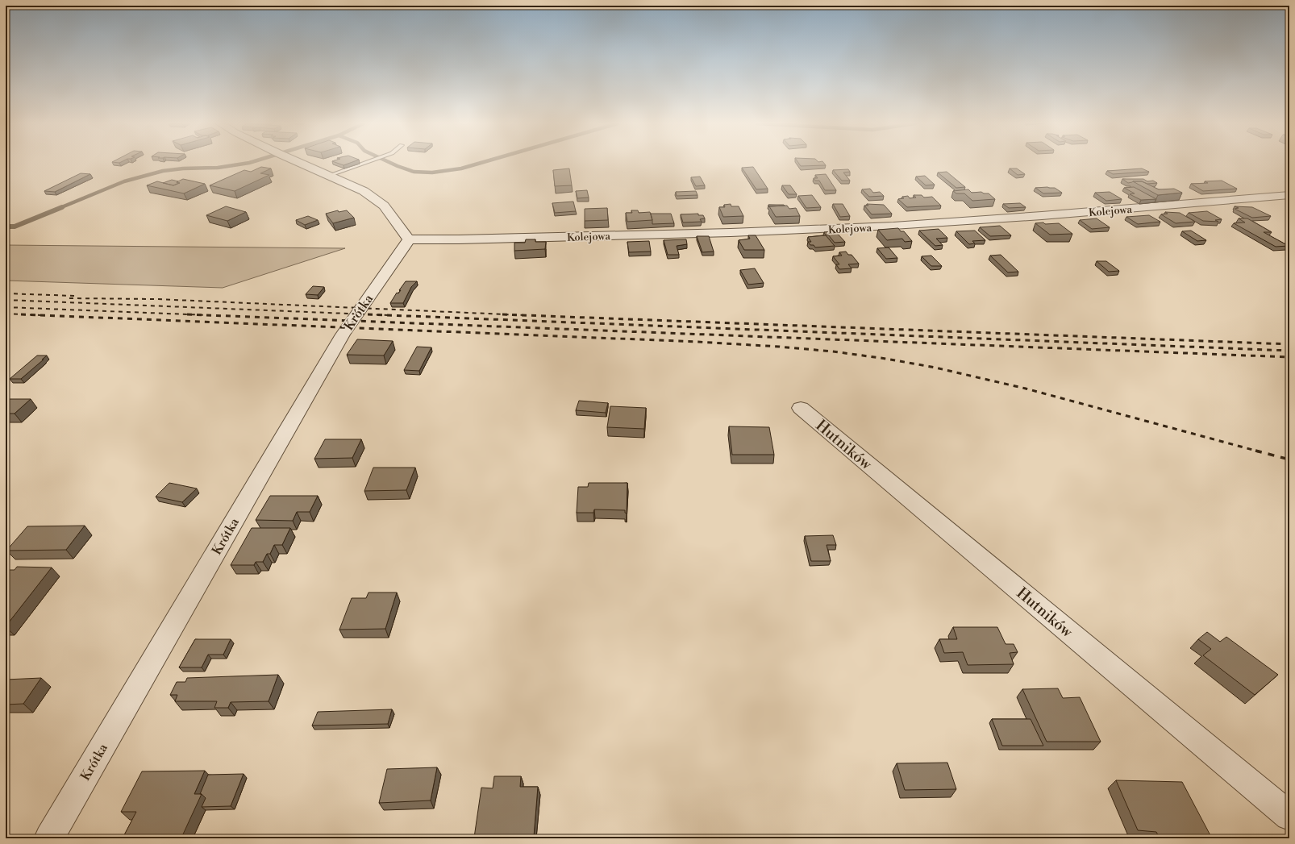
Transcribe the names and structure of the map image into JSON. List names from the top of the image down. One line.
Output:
{"streets":{"street":["Kolejowa","Krótka","Hutników"]},"crossings":[["Kolejowa","Krótka"]]}
